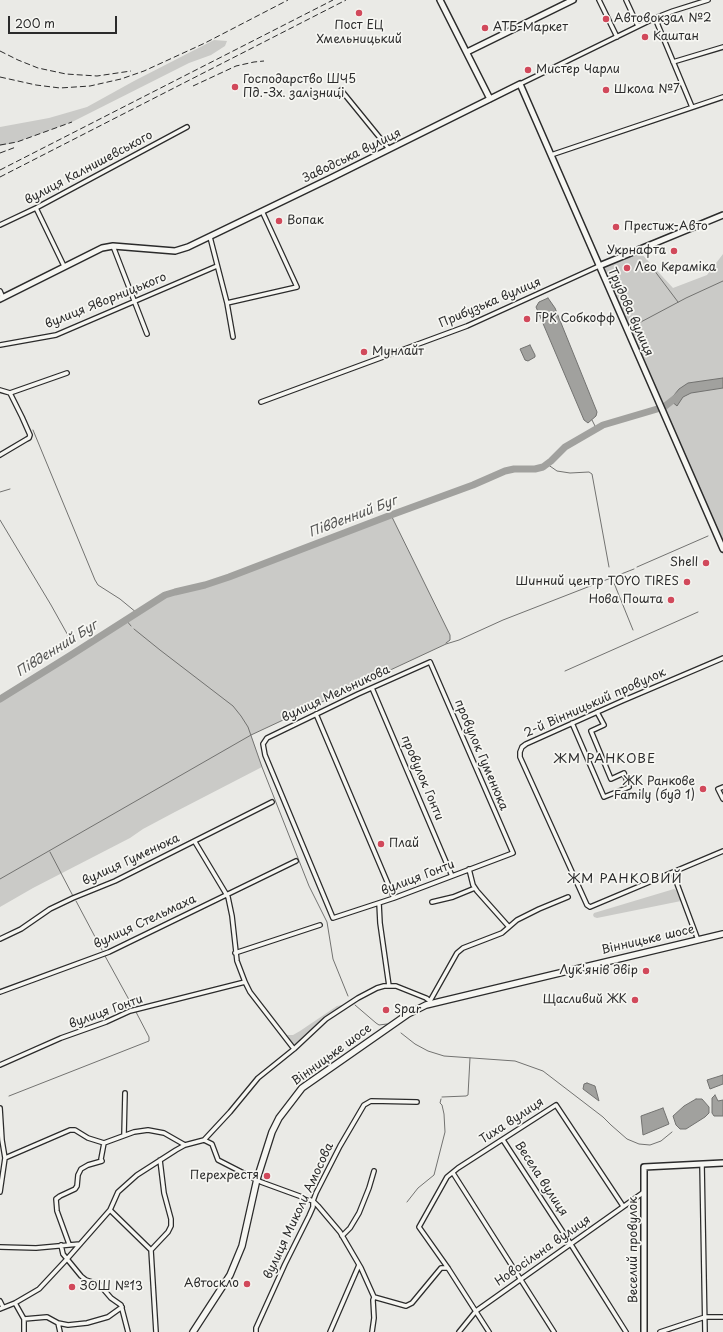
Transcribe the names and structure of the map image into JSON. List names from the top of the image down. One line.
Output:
{"streets":{"main road":["Вінницьке шосе"],"street":["Заводська вулиця","вулиця Калнишевського","вулиця Яворницького","Прибузька вулиця","Трудова вулиця","вулиця Мельникова","2-й Вінницький провулок","провулок Гуменюка","провулок Гонти","вулиця Гуменюка","вулиця Гонти","вулиця Стельмаха","Тиха вулиця","Весела вулиця","вулиця Миколи Амосова","Веселий провулок","Новосільна вулиця"]},"crossings":[["Заводська вулиця","Трудова вулиця"],["Прибузька вулиця","Трудова вулиця"],["вулиця Мельникова","провулок Гуменюка"],["вулиця Мельникова","провулок Гонти"],["вулиця Мельникова","вулиця Гонти"],["провулок Гуменюка","вулиця Гонти"],["провулок Гонти","вулиця Гонти"],["Тиха вулиця","Весела вулиця"],["Тиха вулиця","Новосільна вулиця"],["Весела вулиця","Новосільна вулиця"],["Веселий провулок","Новосільна вулиця"]],"districts":["ЖМ РАНКОВЕ","ЖМ РАНКОВИЙ"],"water":["Південний Буг"],"places":["Пост ЕЦ Хмельницький","Автовокзал №2","АТБ-Маркет","Каштан","Мистер Чарли","Господарство ШЧ5 Пд.-Зх. залізниці","Школа №7","Вопак","Престиж-Авто","Укрнафта","Лео Кераміка","ГРК Собкофф","Мунлайт","Shell","Шинний центр TOYO TIRES","Нова Пошта","ЖК Ранкове Family (буд 1)","Плай","Лук'янів двір","Щасливий ЖК","Spar","Перехрестя","Автоскло","ЗОШ №13"],"scale_bar":"200 m"}
